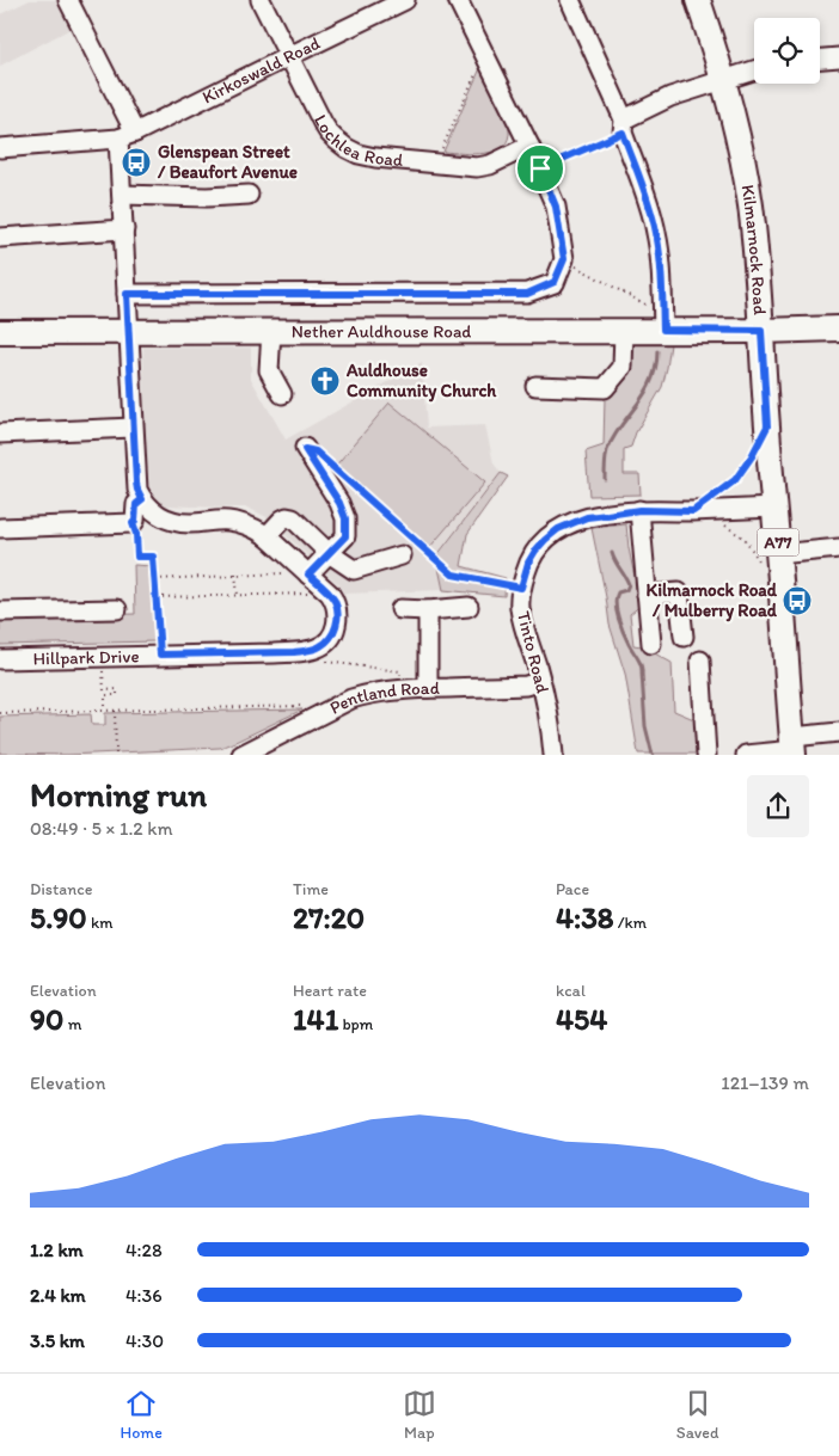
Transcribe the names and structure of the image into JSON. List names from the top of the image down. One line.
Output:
{"streets":{"main road":["Kilmarnock Road","Nether Auldhouse Road","A77"],"street":["Kirkoswald Road","Lochlea Road","Tinto Road","Hillpark Drive","Pentland Road"]},"crossings":[["Kirkoswald Road","Lochlea Road"],["Kilmarnock Road","Nether Auldhouse Road"],["Kilmarnock Road","Tinto Road"],["Tinto Road","Pentland Road"]],"places":{"bus stop":["Glenspean Street / Beaufort Avenue","Kilmarnock Road / Mulberry Road"],"church":["Auldhouse Community Church"]},"page":{"heading":["Morning run","08:49 · 5 × 1.2 km"],"stats":[["Distance","5.90 km"],["Time","27:20"],["Pace","4:38 /km"],["Elevation","90 m"],["Heart rate","141 bpm"],["kcal","454"]],"chart":["Elevation","121–139 m"],"list":[{"name":"1.2 km","note":"4:28"},{"name":"2.4 km","note":"4:36"},{"name":"3.5 km","note":"4:30"}],"tabs":["Home","Map","Saved"]}}
